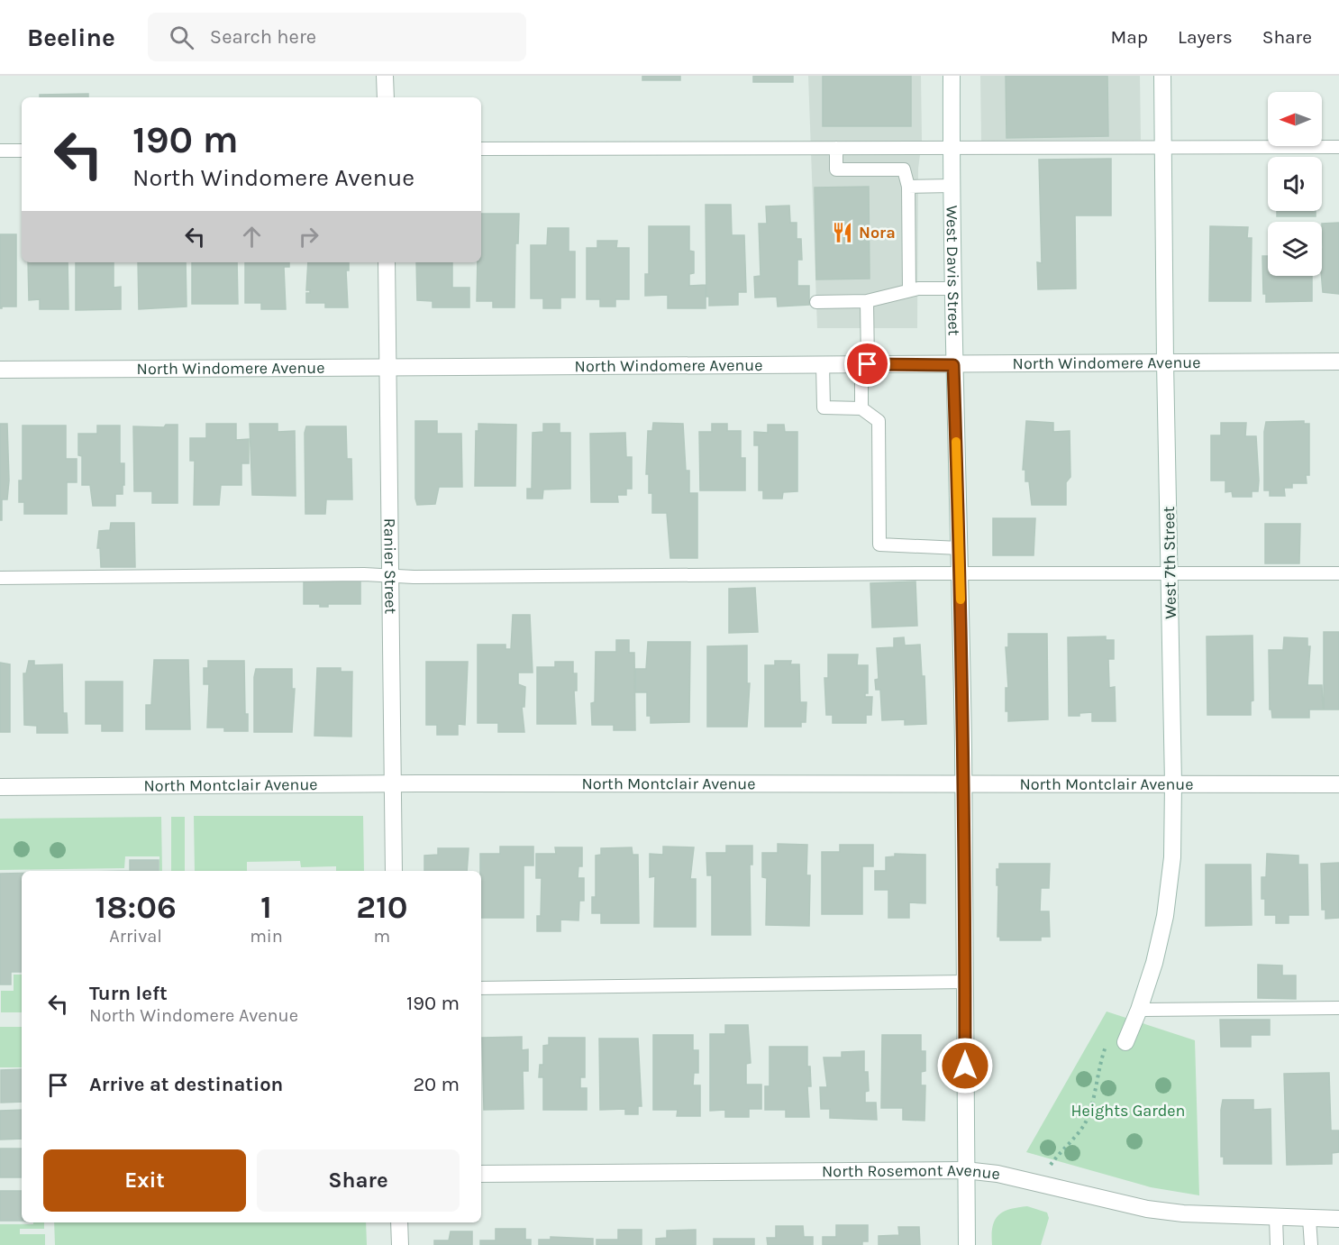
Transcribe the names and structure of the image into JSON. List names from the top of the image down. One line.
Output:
{"streets":{"street":["West Davis Street","North Windomere Avenue","West 7th Street","Ranier Street","North Montclair Avenue","North Rosemont Avenue"]},"crossings":[["West Davis Street","North Windomere Avenue"],["West Davis Street","North Montclair Avenue"],["West Davis Street","North Rosemont Avenue"],["North Windomere Avenue","West 7th Street"],["North Windomere Avenue","Ranier Street"],["West 7th Street","North Montclair Avenue"],["Ranier Street","North Montclair Avenue"]],"parks":["Heights Garden"],"places":{"restaurant":["Nora"]},"north":"left","page":{"header":"Beeline","search":"Search here","nav":["Map","Layers","Share"],"turn":["190 m","North Windomere Avenue"],"eta":["18:06","Arrival","1","min","210","m"],"list":[{"name":"Turn left","note":"North Windomere Avenue","value":"190 m"},{"name":"Arrive at destination","value":"20 m"}],"buttons":["Exit","Share"]}}
